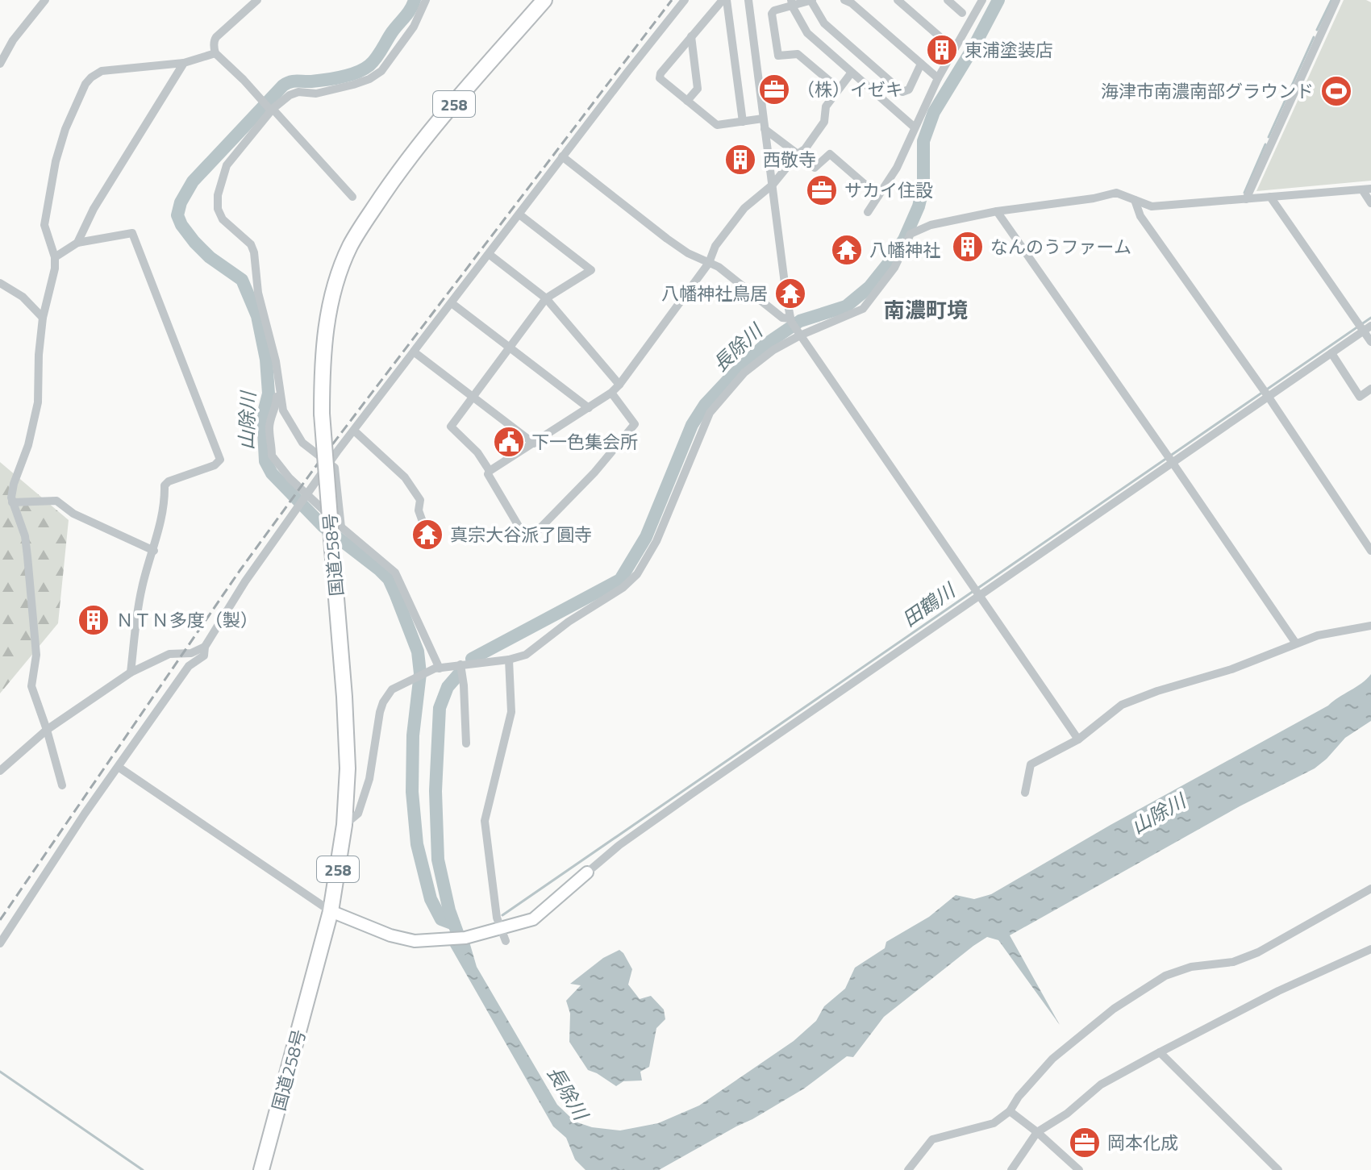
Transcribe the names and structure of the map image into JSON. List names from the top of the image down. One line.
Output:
{"streets":{"highway":["258","国道258号"]},"districts":["南濃町境"],"water":["長除川","山除川","田鶴川"],"places":{"building":["東浦塗装店","西敬寺","なんのうファーム","ＮＴＮ多度（製）"],"office":["（株）イゼキ","サカイ住設","岡本化成"],"sports":["海津市南濃南部グラウンド"],"temple":["八幡神社","八幡神社鳥居","真宗大谷派了圓寺"],"public building":["下一色集会所"]}}
